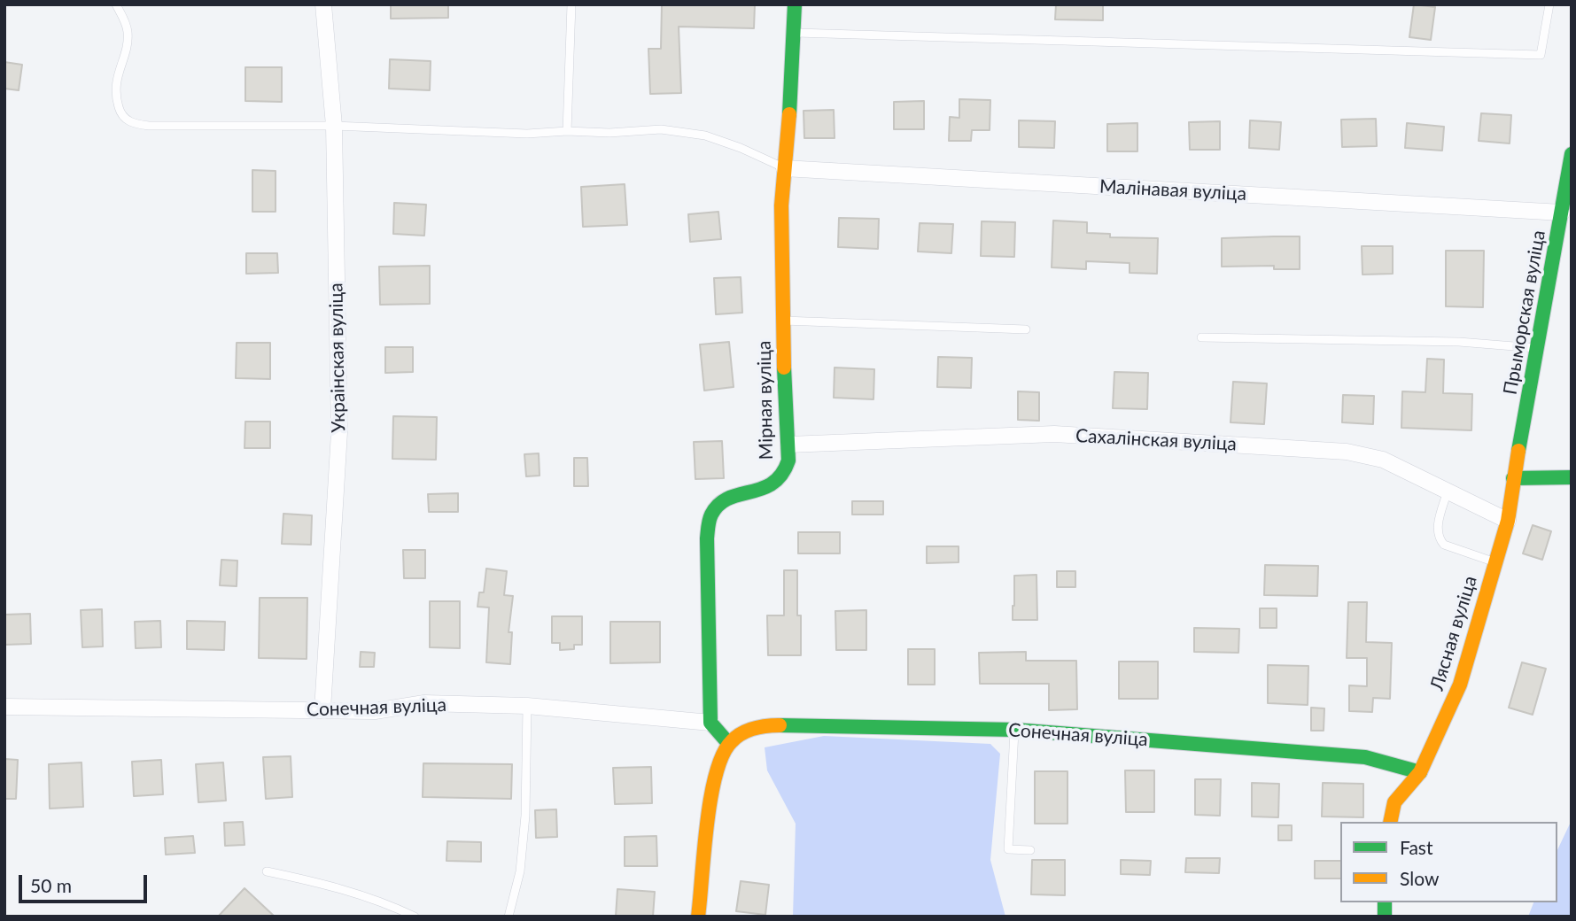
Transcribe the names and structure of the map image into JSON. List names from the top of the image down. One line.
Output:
{"streets":{"street":["Малінавая вуліца","Прыморская вуліца","Украінская вуліца","Мірная вуліца","Сахалінская вуліца","Лясная вуліца","Сонечная вуліца"]},"crossings":[["Малінавая вуліца","Прыморская вуліца"],["Малінавая вуліца","Мірная вуліца"],["Прыморская вуліца","Лясная вуліца"],["Украінская вуліца","Сонечная вуліца"],["Мірная вуліца","Сахалінская вуліца"],["Мірная вуліца","Сонечная вуліца"],["Сахалінская вуліца","Лясная вуліца"],["Лясная вуліца","Сонечная вуліца"]],"legend":["Fast","Slow"],"scale_bar":"50 m"}
